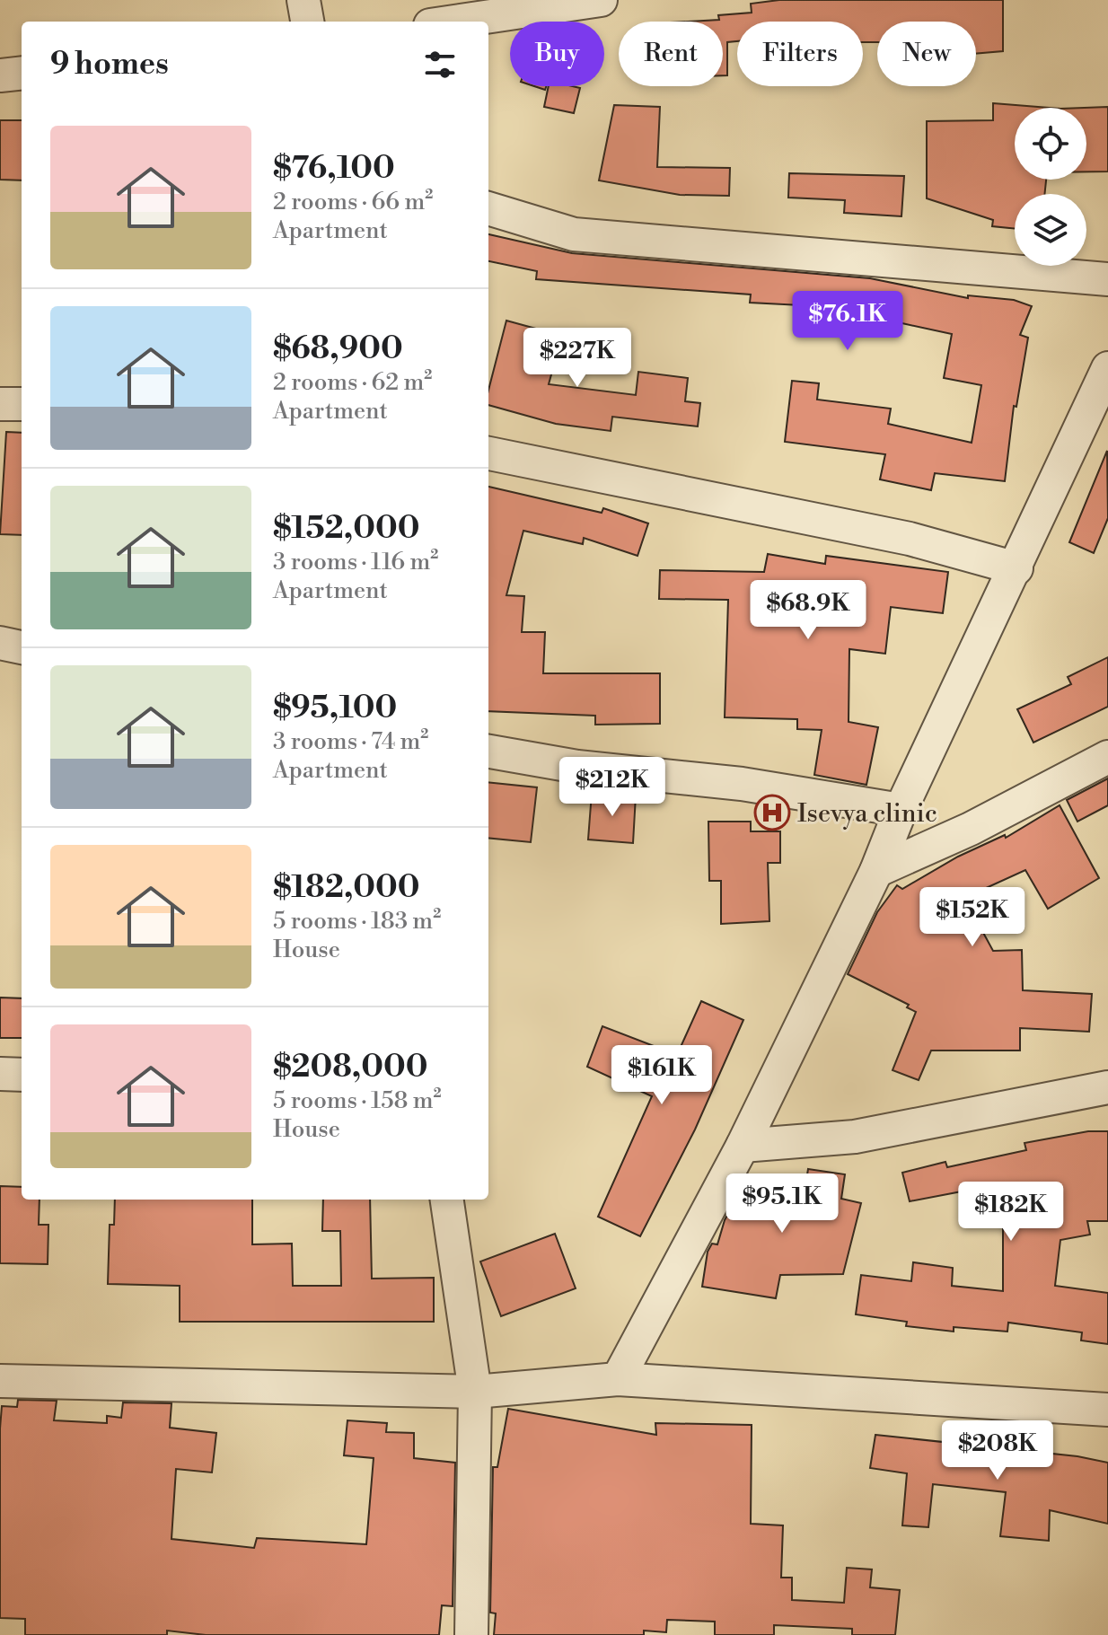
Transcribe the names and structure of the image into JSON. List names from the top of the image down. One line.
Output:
{"places":{"hospital":["Isevya clinic"]},"page":{"chip":["Buy","Rent","Filters","New"],"heading":"9 homes","list":[{"name":"$76,100","note":"2 rooms · 66 m² · Apartment"},{"name":"$68,900","note":"2 rooms · 62 m² · Apartment"},{"name":"$152,000","note":"3 rooms · 116 m² · Apartment"},{"name":"$95,100","note":"3 rooms · 74 m² · Apartment"},{"name":"$182,000","note":"5 rooms · 183 m² · House"},{"name":"$208,000","note":"5 rooms · 158 m² · House"}],"price":["$76.1K","$227K","$68.9K","$212K","$152K","$161K","$95.1K","$182K","$208K"]}}
